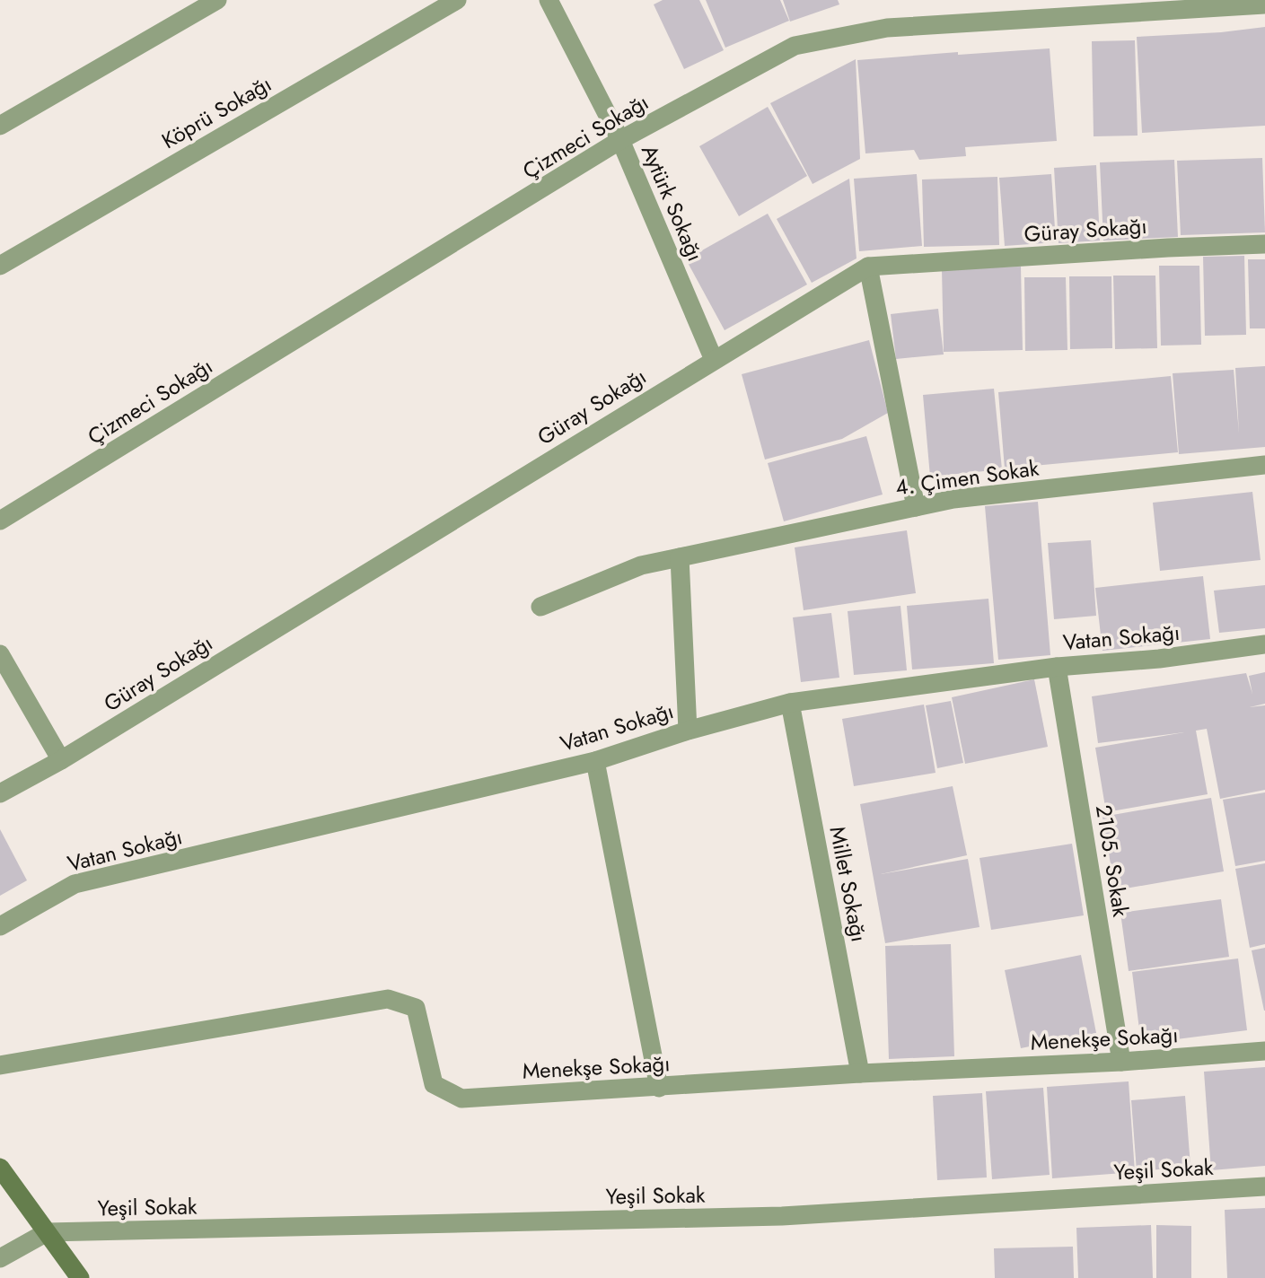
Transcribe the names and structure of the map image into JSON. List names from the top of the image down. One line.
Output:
{"streets":{"street":["Köprü Sokağı","Çizmeci Sokağı","Aytürk Sokağı","Güray Sokağı","4. Çimen Sokak","Vatan Sokağı","2105. Sokak","Millet Sokağı","Menekşe Sokağı","Yeşil Sokak"]},"crossings":[["Çizmeci Sokağı","Aytürk Sokağı"],["Aytürk Sokağı","Güray Sokağı"],["Vatan Sokağı","2105. Sokak"],["Vatan Sokağı","Millet Sokağı"],["2105. Sokak","Menekşe Sokağı"],["Millet Sokağı","Menekşe Sokağı"]]}
